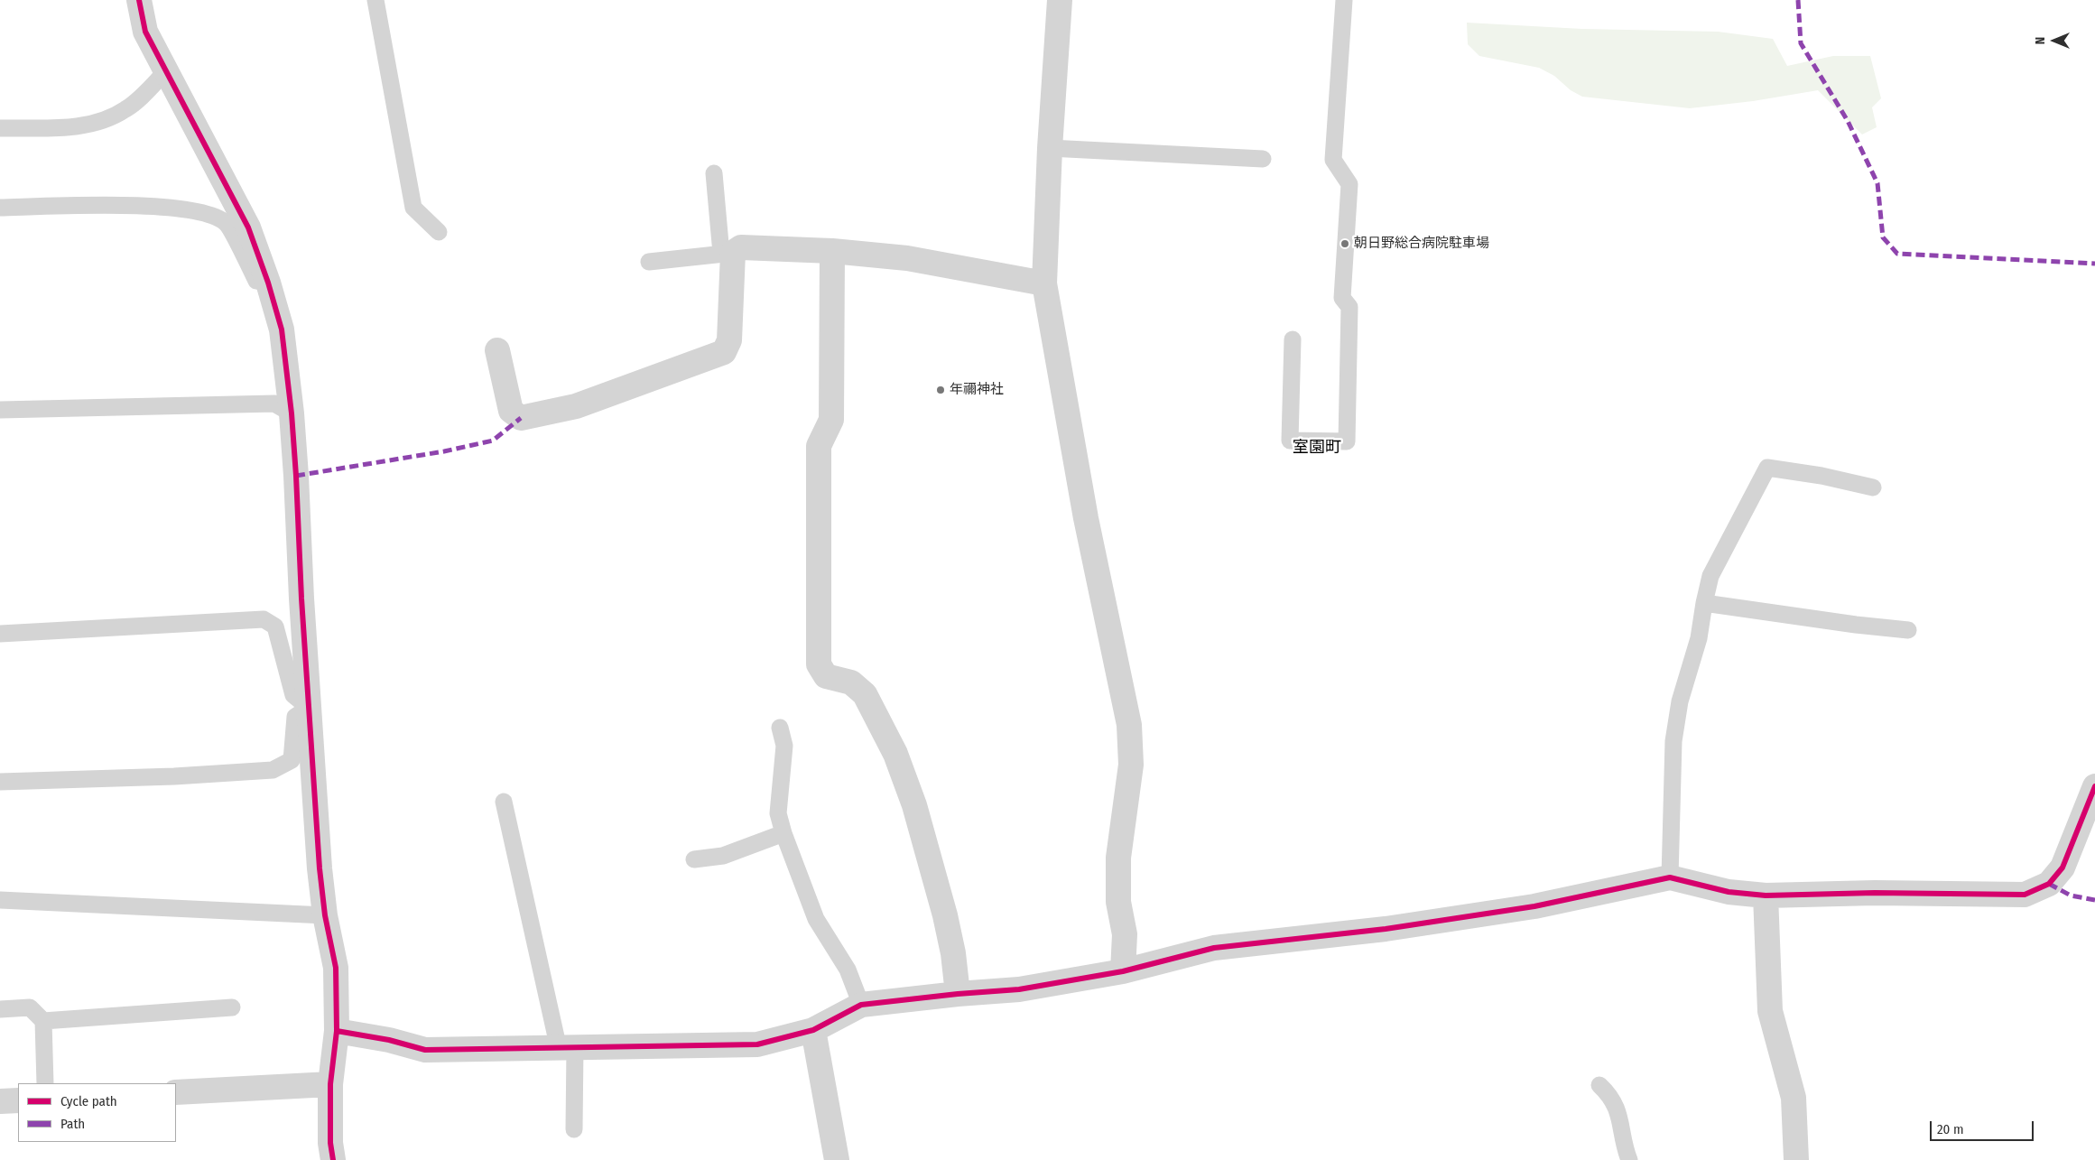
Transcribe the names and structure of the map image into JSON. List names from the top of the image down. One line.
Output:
{"districts":["室園町"],"places":["朝日野総合病院駐車場","年禰神社"],"legend":["Cycle path","Path"],"scale_bar":"20 m","north":"left"}
